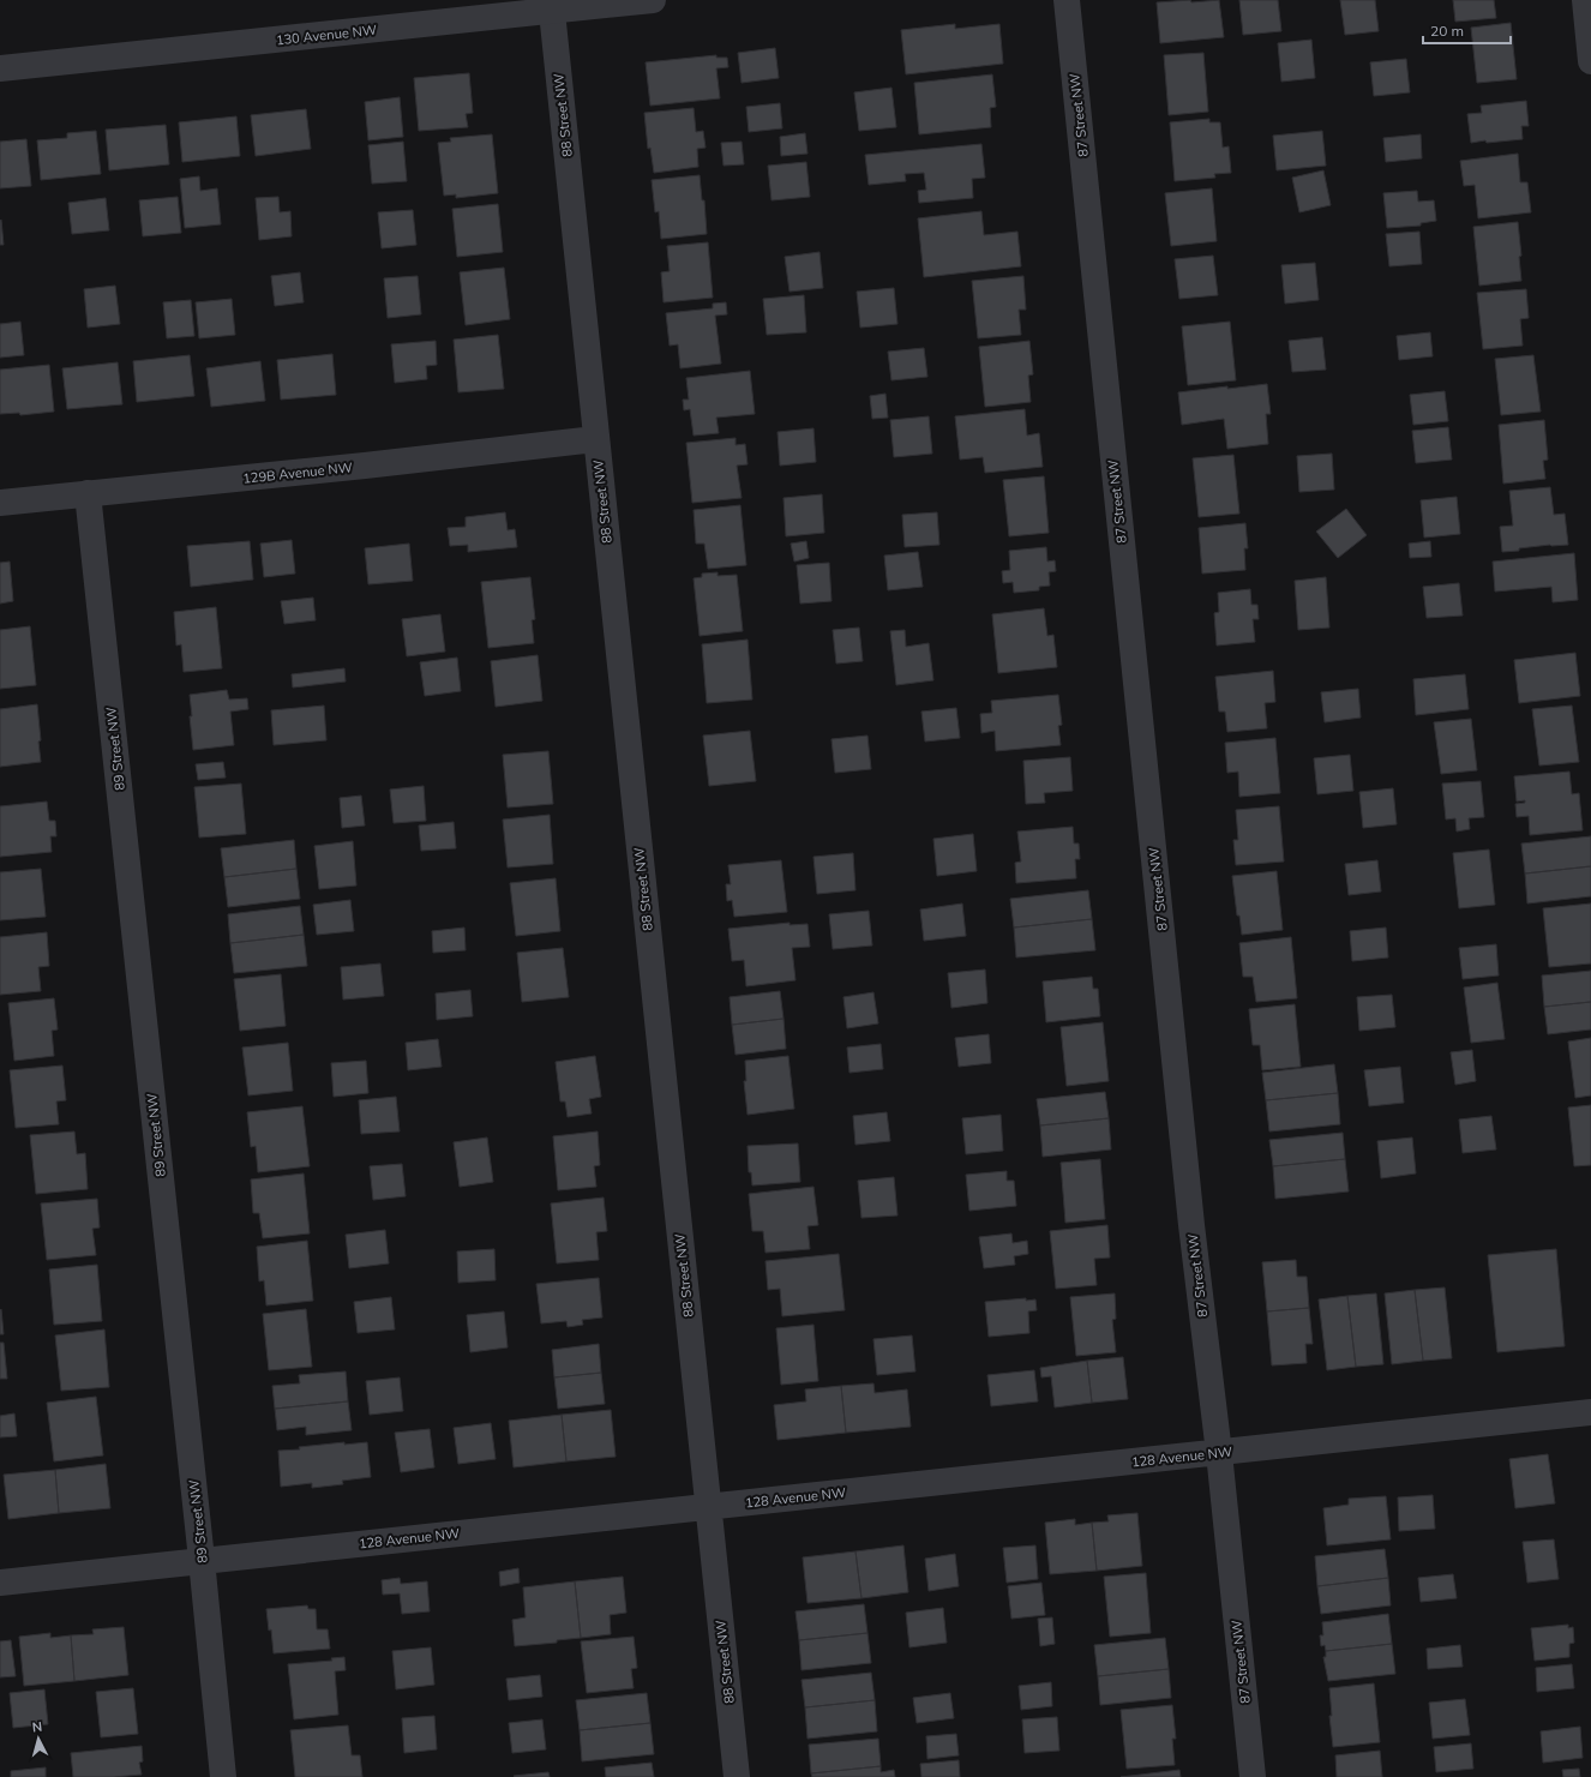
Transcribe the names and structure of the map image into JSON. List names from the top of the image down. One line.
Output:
{"streets":{"street":["130 Avenue NW","88 Street NW","87 Street NW","129B Avenue NW","89 Street NW","128 Avenue NW"]},"crossings":[["130 Avenue NW","88 Street NW"],["88 Street NW","129B Avenue NW"],["88 Street NW","128 Avenue NW"],["87 Street NW","128 Avenue NW"],["129B Avenue NW","89 Street NW"],["89 Street NW","128 Avenue NW"]],"scale_bar":"20 m","north":"top"}
